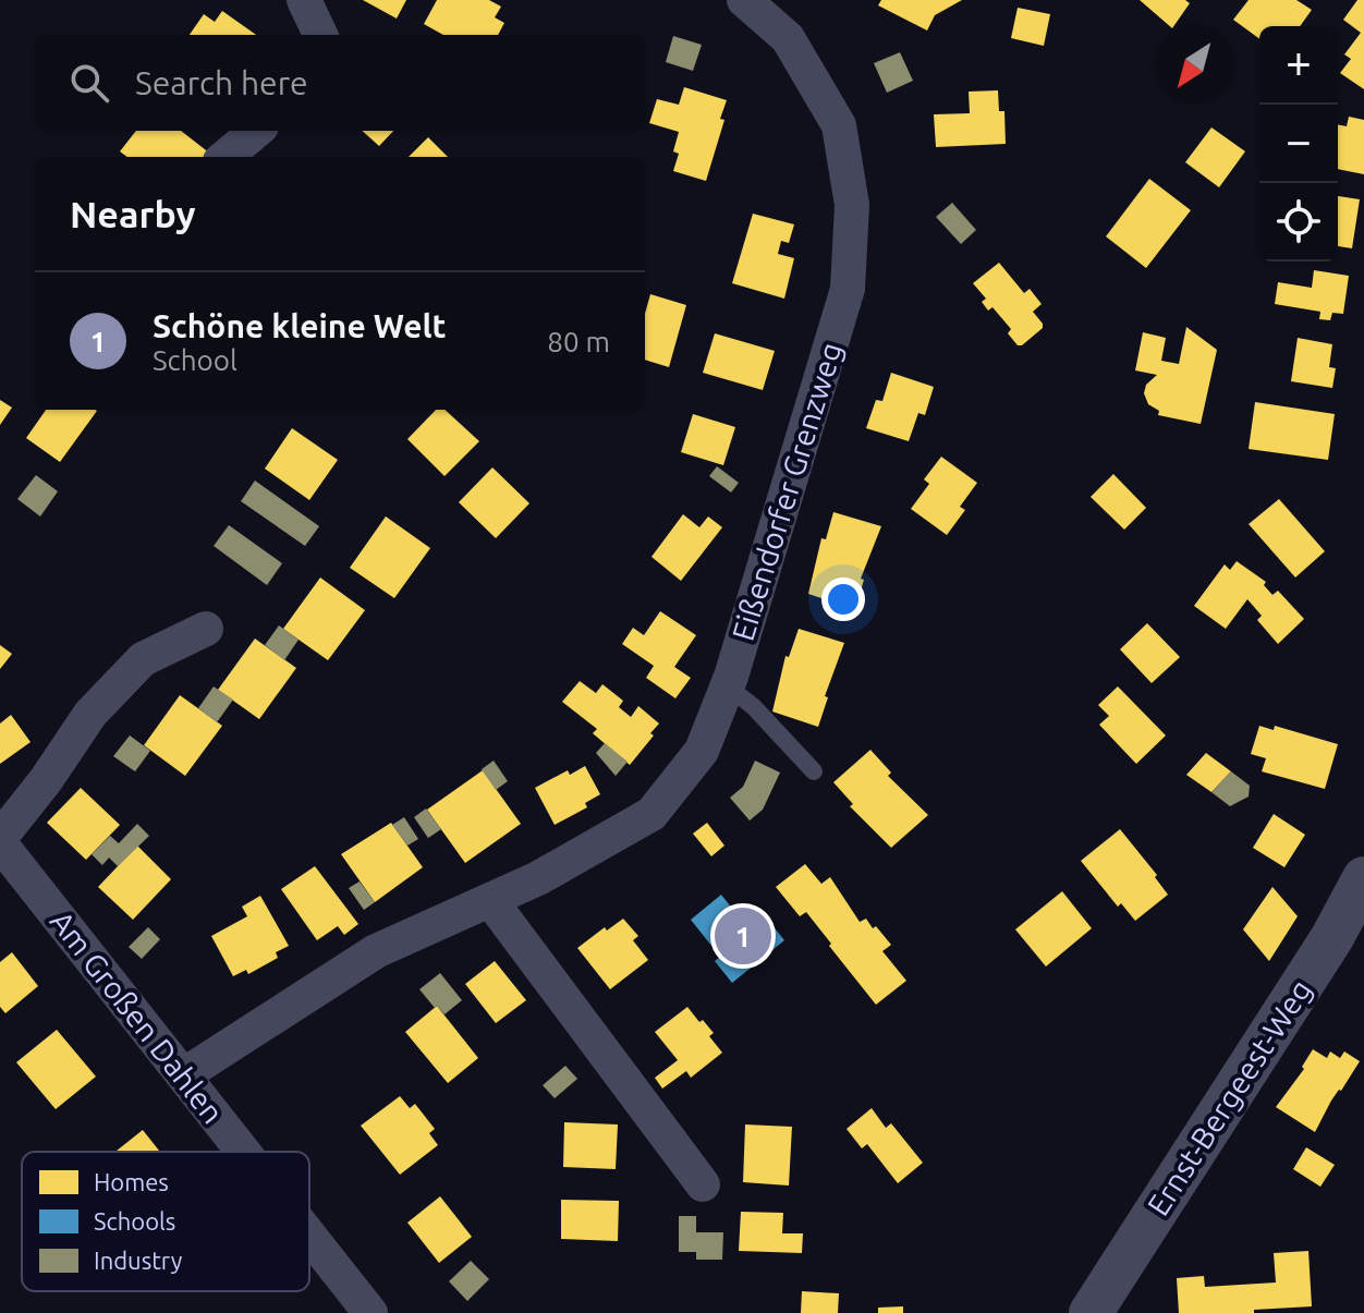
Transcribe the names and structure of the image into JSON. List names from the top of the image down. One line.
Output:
{"streets":{"street":["Eißendorfer Grenzweg","Am Großen Dahlen","Ernst-Bergeest-Weg"]},"crossings":[["Eißendorfer Grenzweg","Am Großen Dahlen"]],"legend":["Homes","Schools","Industry"],"north":"bottom left","page":{"map_buttons":["+","−"],"search":"Search here","heading":"Nearby","list":[{"mark":"1","name":"Schöne kleine Welt","note":"School","value":"80 m"}],"pins":"1"}}
